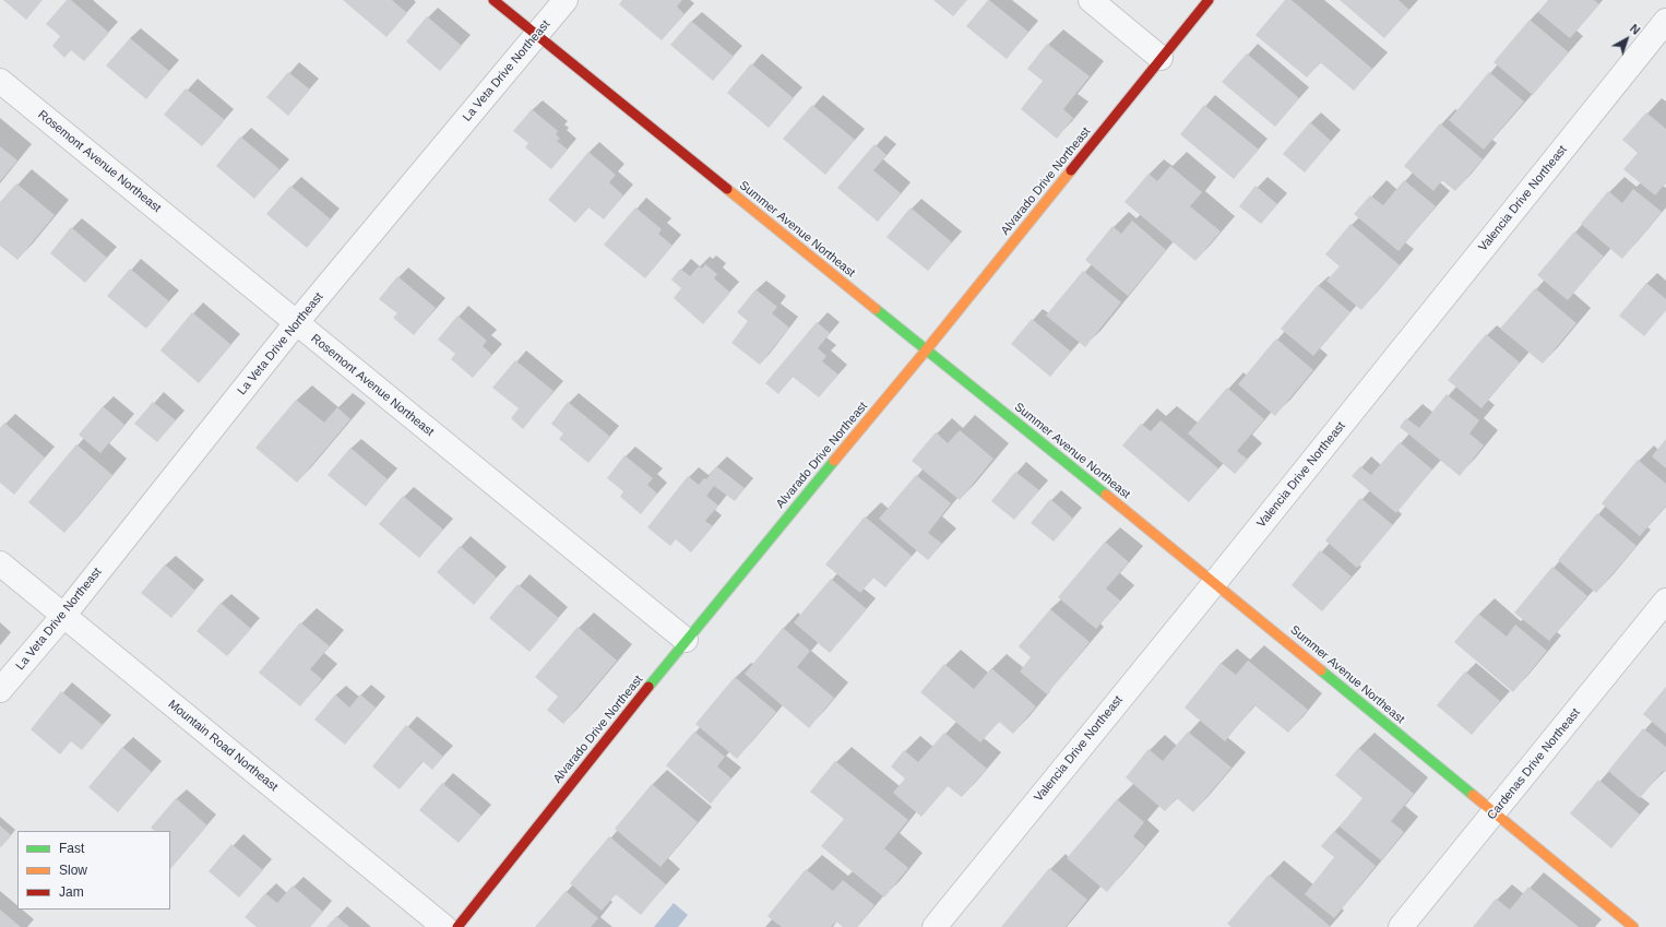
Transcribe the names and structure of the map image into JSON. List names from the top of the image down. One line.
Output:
{"streets":{"street":["La Veta Drive Northeast","Rosemont Avenue Northeast","Alvarado Drive Northeast","Valencia Drive Northeast","Summer Avenue Northeast","Mountain Road Northeast","Cardenas Drive Northeast"]},"crossings":[["La Veta Drive Northeast","Rosemont Avenue Northeast"],["La Veta Drive Northeast","Summer Avenue Northeast"],["La Veta Drive Northeast","Mountain Road Northeast"],["Rosemont Avenue Northeast","Alvarado Drive Northeast"],["Alvarado Drive Northeast","Summer Avenue Northeast"],["Valencia Drive Northeast","Summer Avenue Northeast"],["Summer Avenue Northeast","Cardenas Drive Northeast"]],"legend":["Fast","Slow","Jam"],"north":"top right"}
